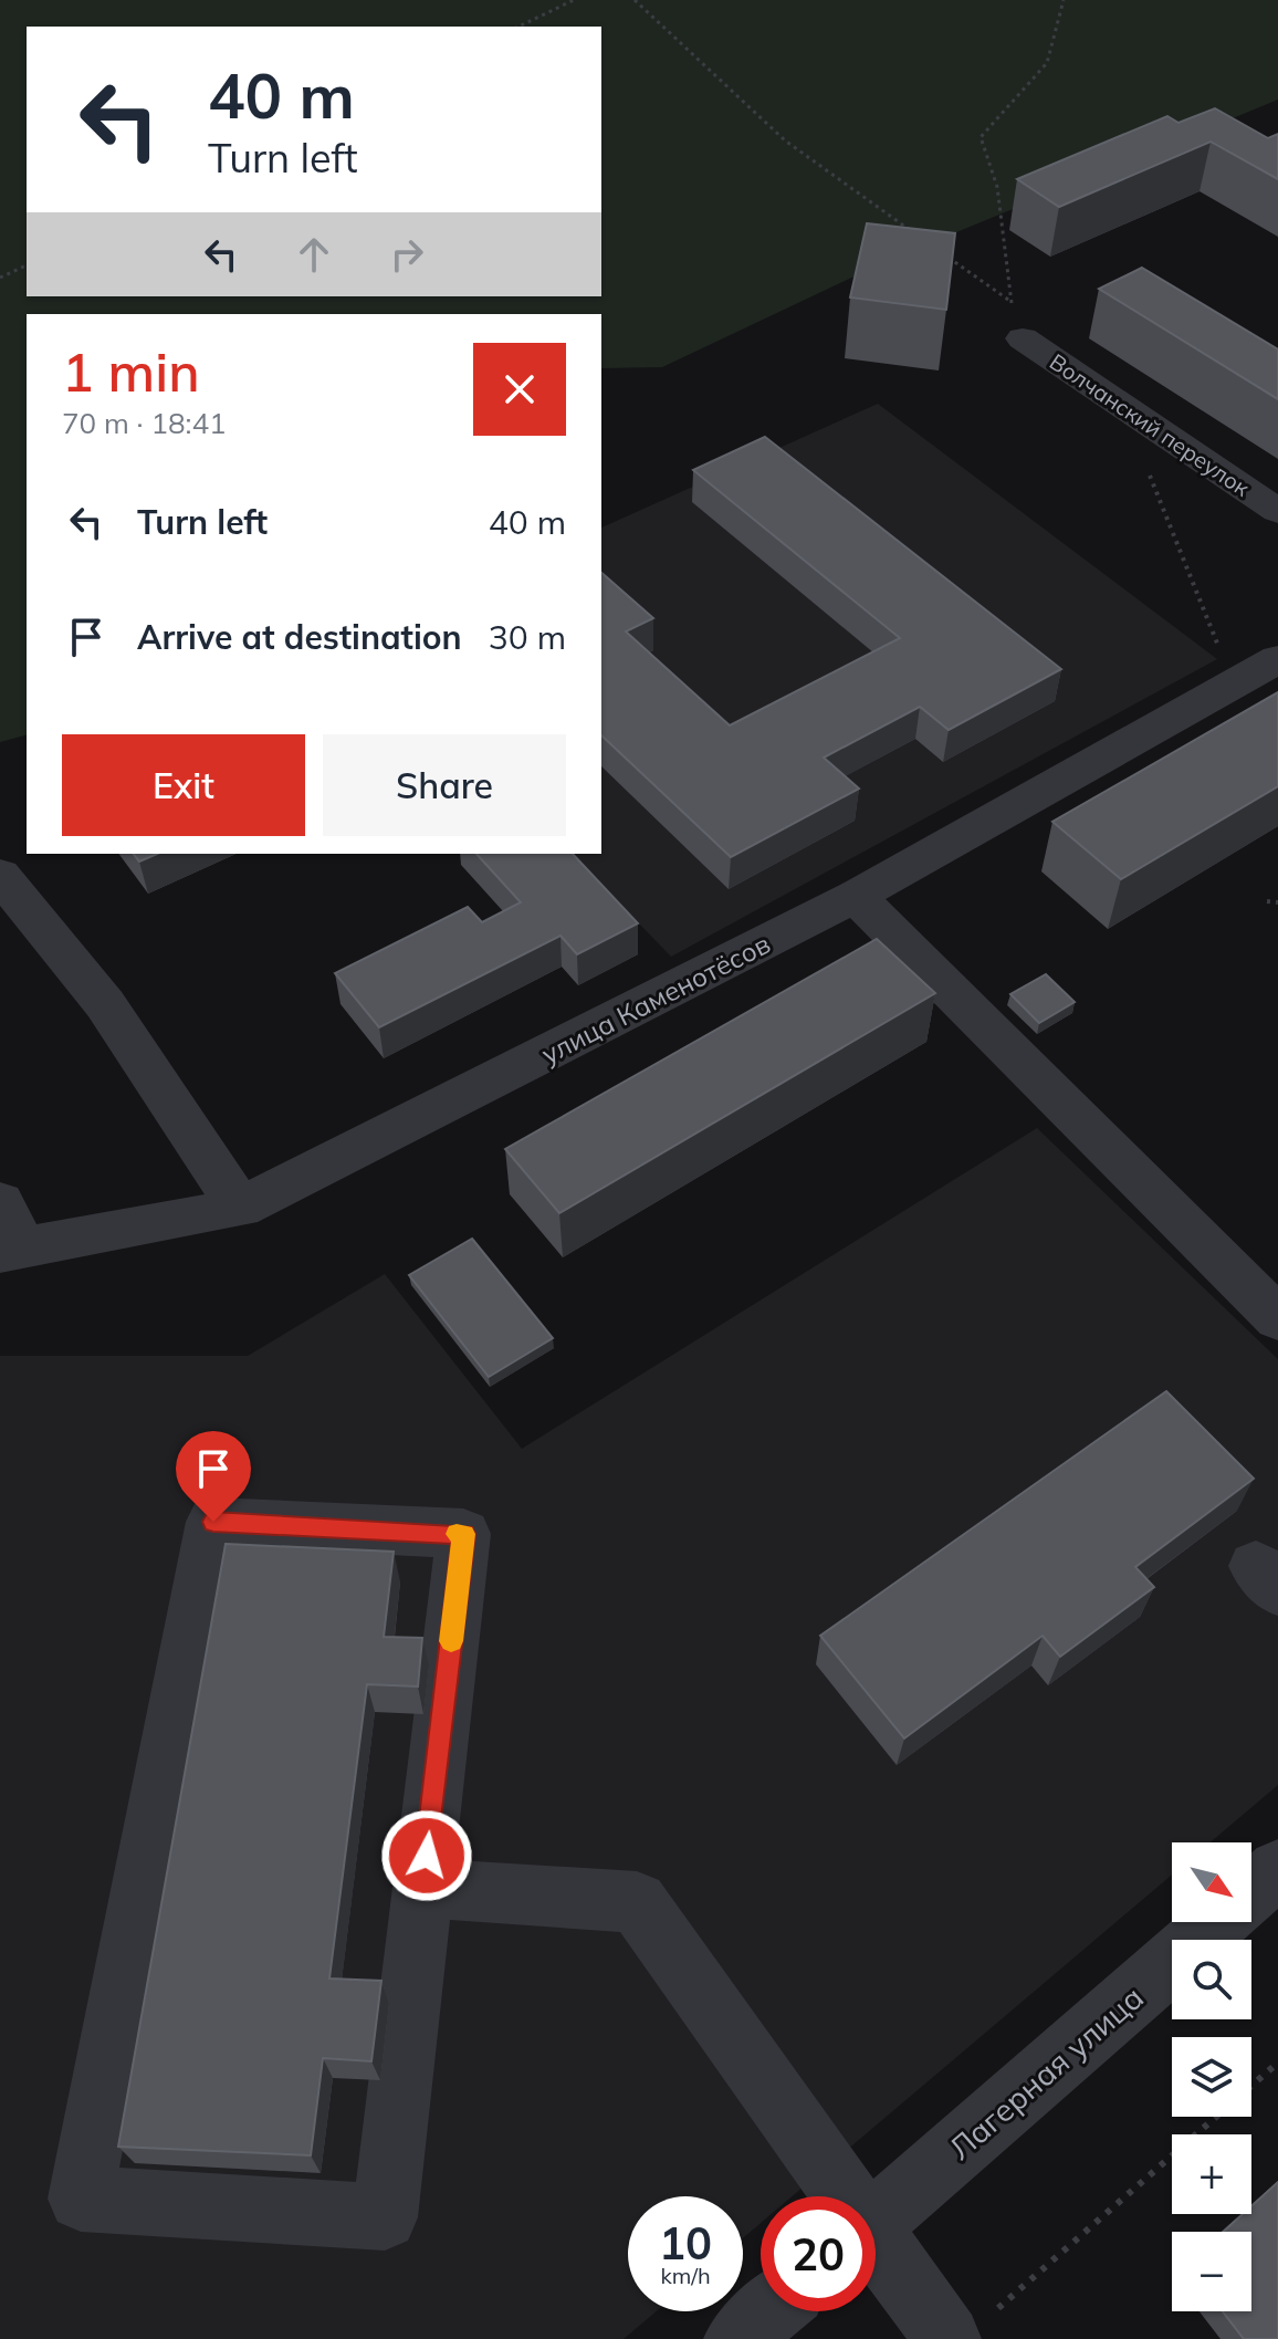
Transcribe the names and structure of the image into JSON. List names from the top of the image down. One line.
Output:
{"streets":{"street":["Волчанский переулок","улица Каменотёсов","Лагерная улица"]},"north":"bottom right","page":{"turn":["40 m","Turn left"],"heading":["1 min","70 m · 18:41"],"list":[{"name":"Turn left","value":"40 m"},{"name":"Arrive at destination","value":"30 m"}],"buttons":["Exit","Share"],"map_buttons":["+","−"],"speed":"10 km/h","limit":"20"}}
